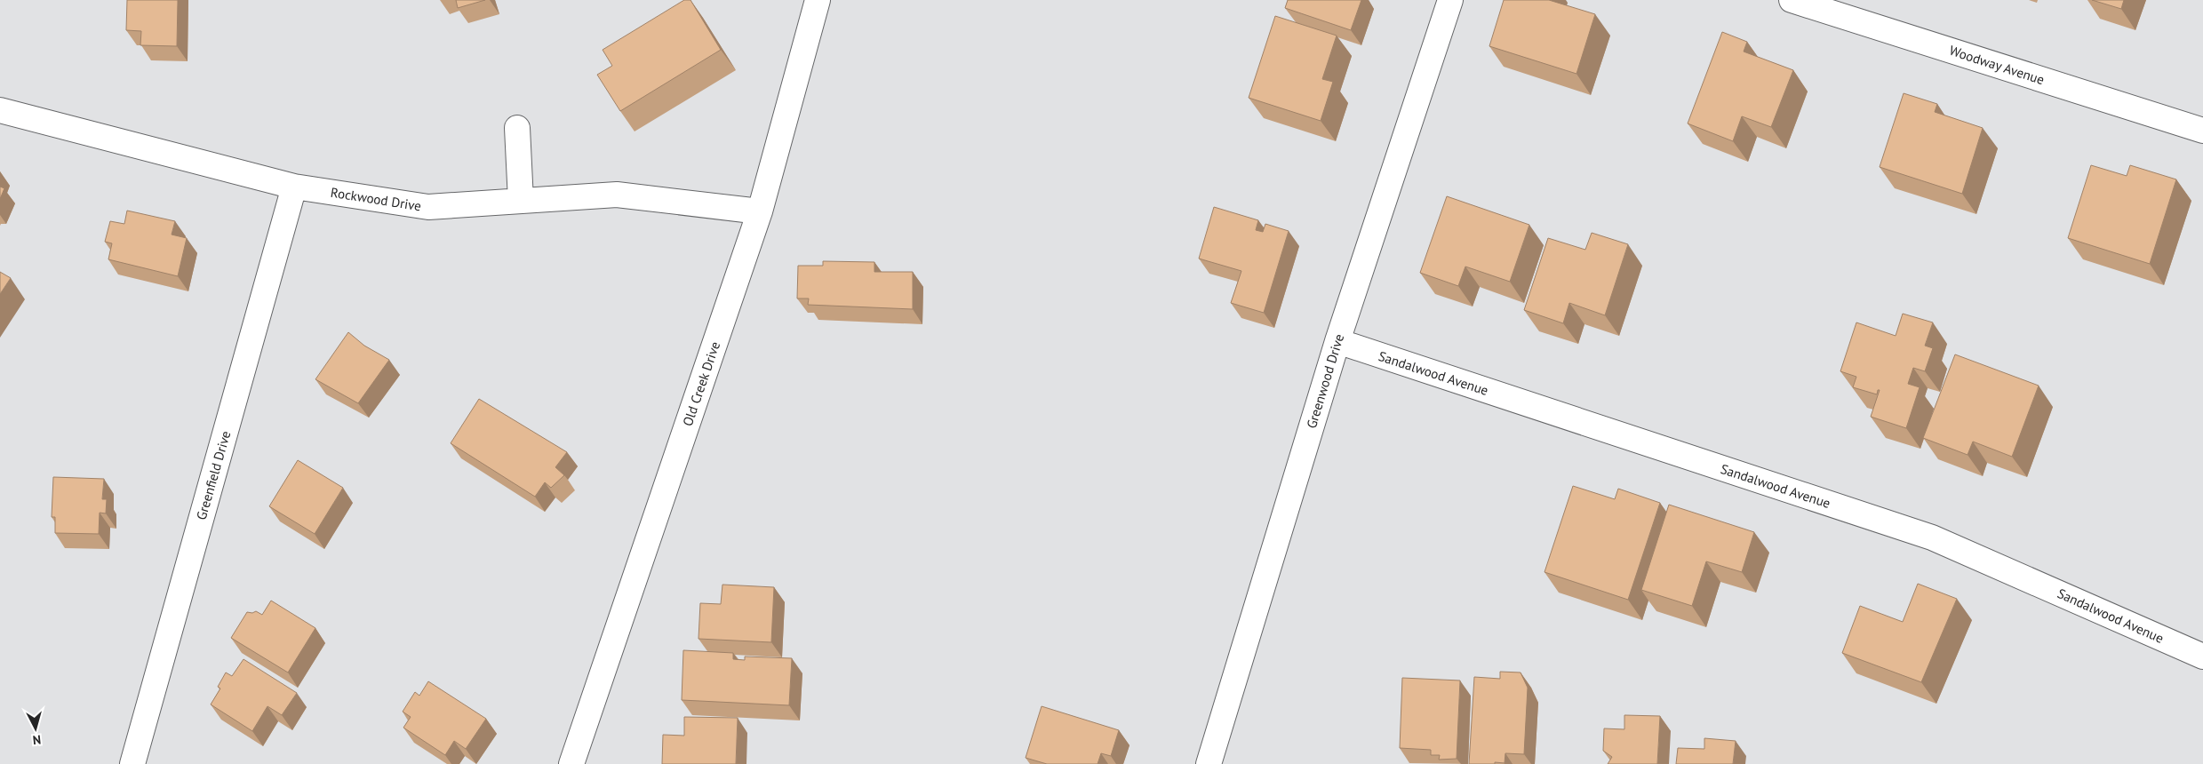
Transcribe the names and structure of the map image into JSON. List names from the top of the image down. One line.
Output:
{"streets":{"street":["Woodway Avenue","Rockwood Drive","Sandalwood Avenue","Greenwood Drive","Old Creek Drive","Greenfield Drive"]},"crossings":[["Rockwood Drive","Old Creek Drive"],["Rockwood Drive","Greenfield Drive"],["Sandalwood Avenue","Greenwood Drive"]],"north":"bottom"}
